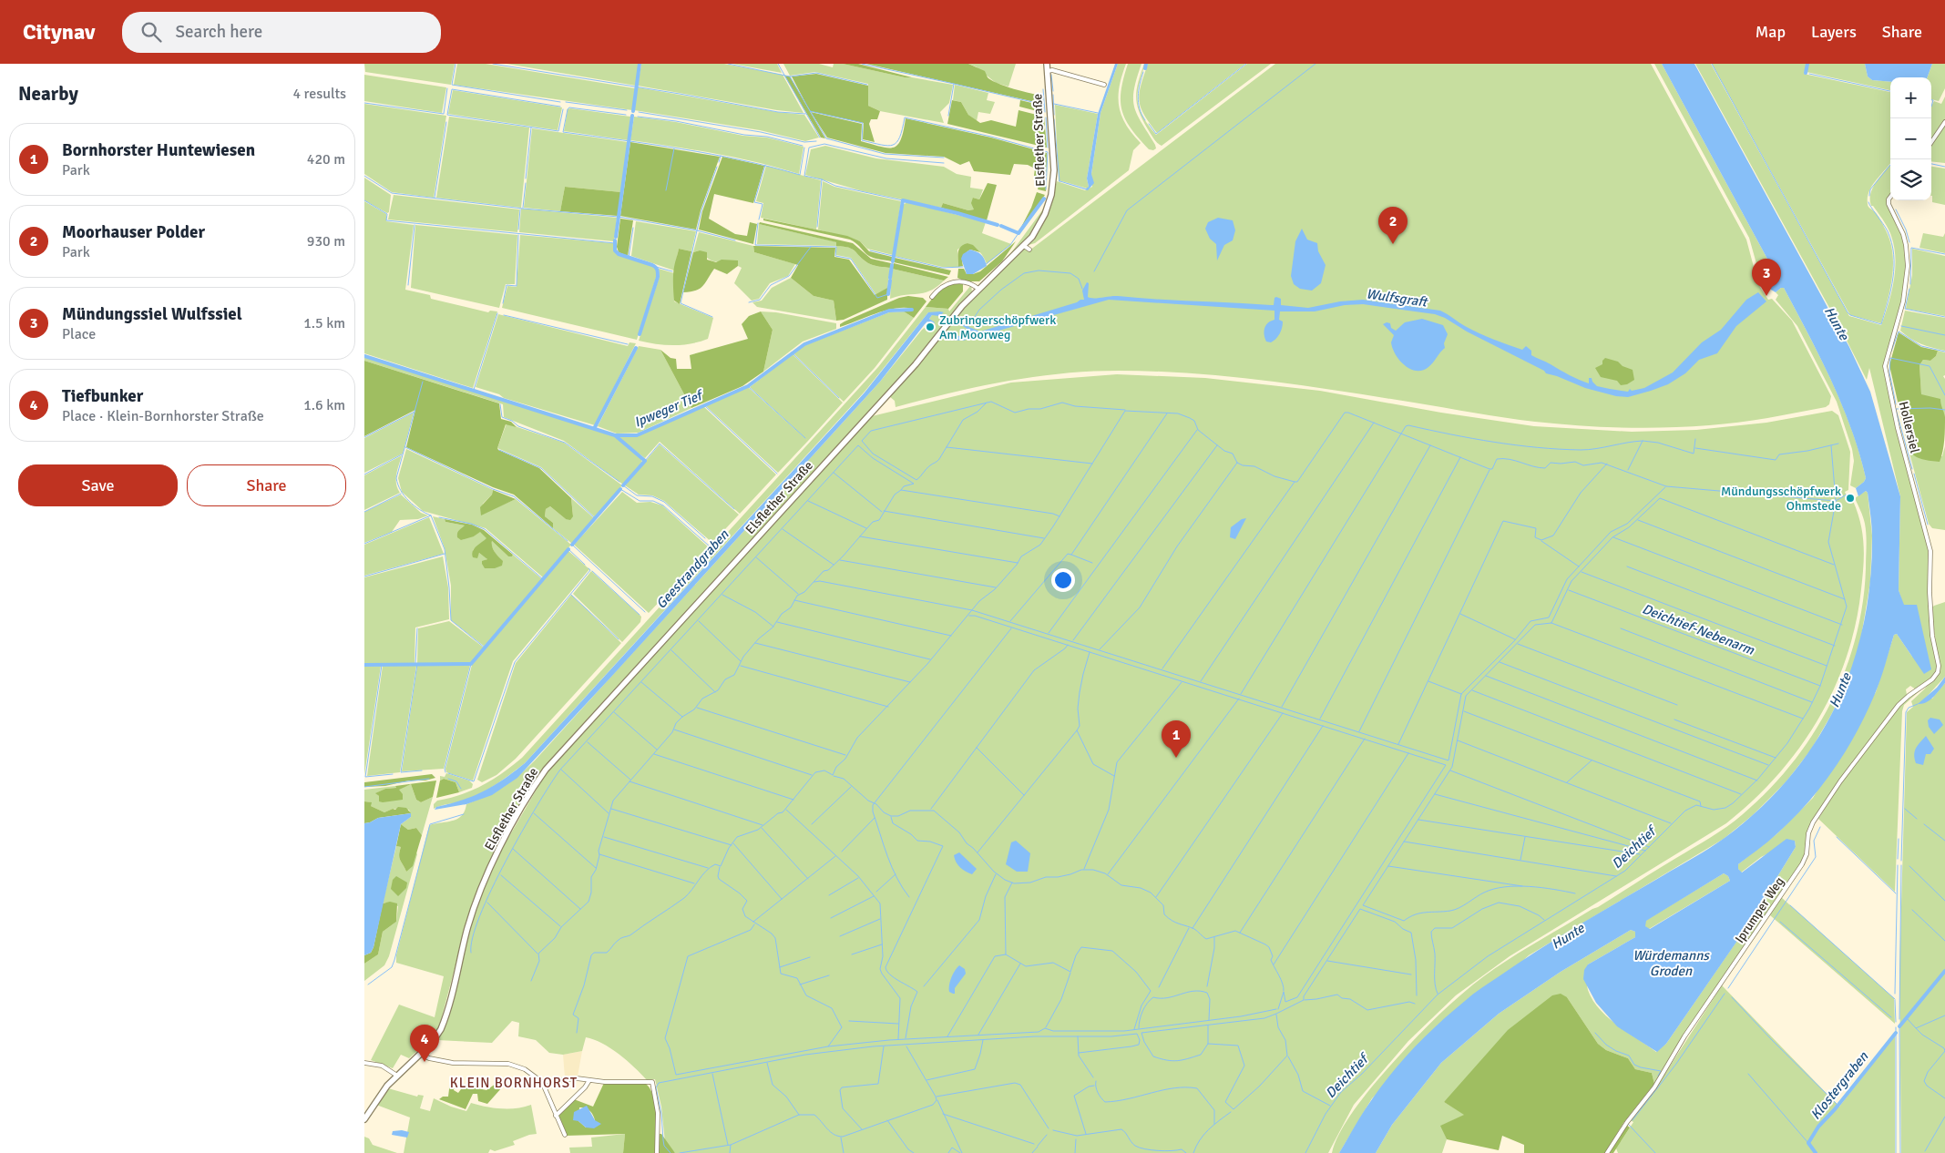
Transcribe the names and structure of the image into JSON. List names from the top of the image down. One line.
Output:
{"streets":{"main road":["Elsflether Straße"],"street":["Hollersiel","Iprumper Weg"]},"crossings":[["Hollersiel","Iprumper Weg"]],"districts":["KLEIN BORNHORST"],"water":["Wulfsgraft","Hunte","Ipweger Tief","Geestrandgraben","Deichtief-Nebenarm","Deichtief","Würdemanns Groden","Klostergraben"],"places":["Zubringerschöpfwerk Am Moorweg","Mündungsschöpfwerk Ohmstede"],"page":{"header":"Citynav","search":"Search here","nav":["Map","Layers","Share"],"heading":["Nearby","4 results"],"map_buttons":["+","−"],"list":[{"mark":"1","name":"Bornhorster Huntewiesen","note":"Park","value":"420 m"},{"mark":"2","name":"Moorhauser Polder","note":"Park","value":"930 m"},{"mark":"3","name":"Mündungssiel Wulfssiel","note":"Place","value":"1.5 km"},{"mark":"4","name":"Tiefbunker","note":"Place · Klein-Bornhorster Straße","value":"1.6 km"}],"pins":["2","3","1","4"],"buttons":["Save","Share"]}}
